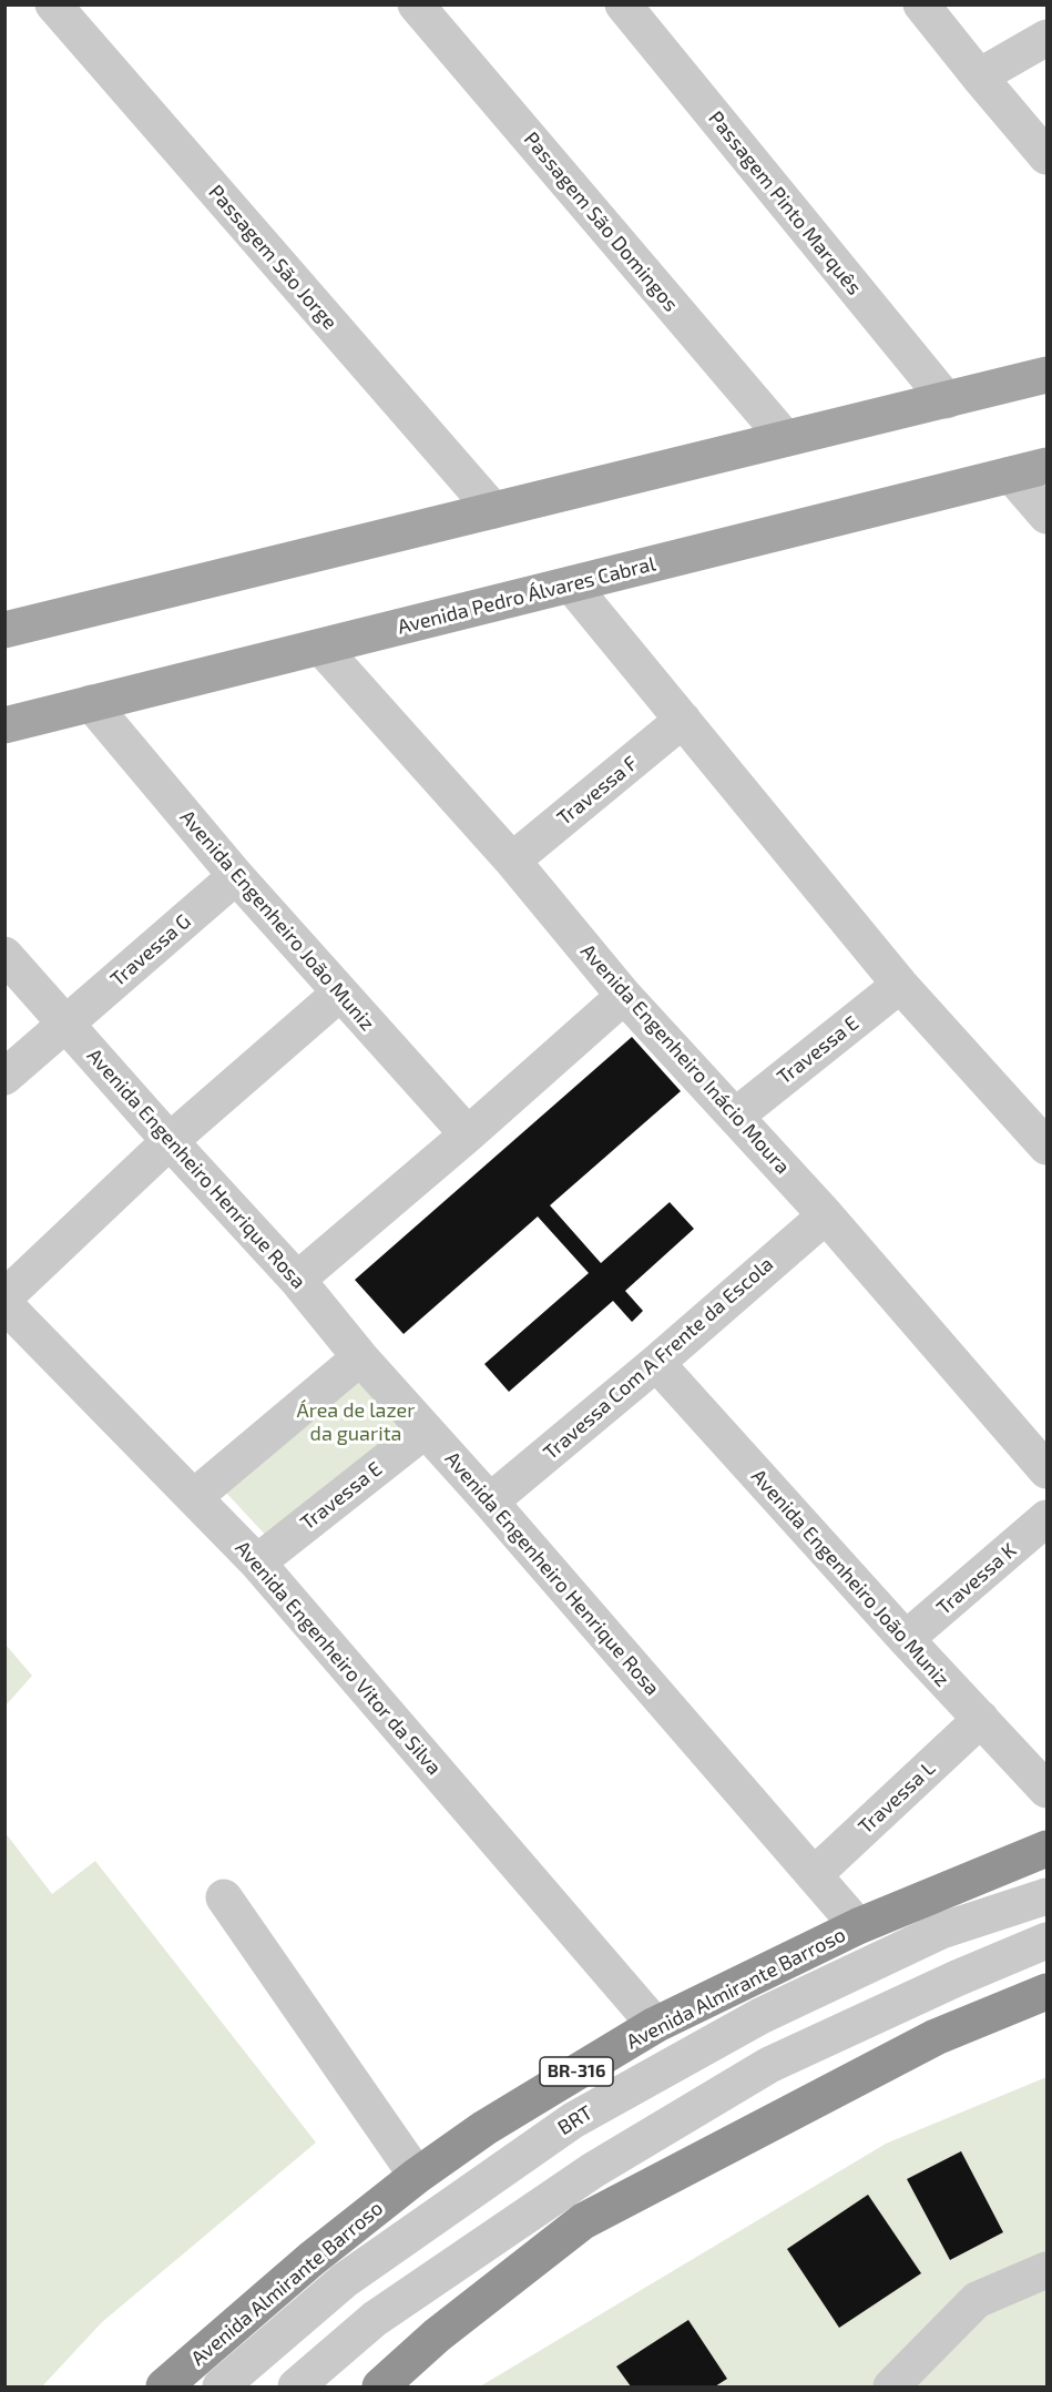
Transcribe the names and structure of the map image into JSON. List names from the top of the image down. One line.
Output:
{"streets":{"highway":["Avenida Almirante Barroso","BR-316"],"main road":["Avenida Pedro Álvares Cabral"],"street":["Passagem Pinto Marquês","Passagem São Domingos","Passagem São Jorge","Travessa F","Avenida Engenheiro João Muniz","Travessa G","Travessa E","Avenida Engenheiro Inácio Moura","Avenida Engenheiro Henrique Rosa","Travessa Com A Frente da Escola","Travessa K","Avenida Engenheiro Vitor da Silva","Travessa L","BRT"]},"crossings":[["Avenida Pedro Álvares Cabral","Avenida Engenheiro João Muniz"],["Avenida Pedro Álvares Cabral","Avenida Engenheiro Inácio Moura"],["Travessa F","Avenida Engenheiro Inácio Moura"],["Avenida Engenheiro João Muniz","Travessa G"],["Avenida Engenheiro João Muniz","Travessa Com A Frente da Escola"],["Avenida Engenheiro João Muniz","Travessa K"],["Avenida Engenheiro João Muniz","Travessa L"],["Travessa G","Avenida Engenheiro Henrique Rosa"],["Travessa E","Avenida Engenheiro Inácio Moura"],["Travessa E","Avenida Engenheiro Henrique Rosa"],["Travessa E","Avenida Engenheiro Vitor da Silva"],["Avenida Engenheiro Inácio Moura","Travessa Com A Frente da Escola"],["Avenida Engenheiro Henrique Rosa","Travessa Com A Frente da Escola"],["Avenida Engenheiro Henrique Rosa","Travessa L"],["Avenida Engenheiro Henrique Rosa","Avenida Almirante Barroso"],["Avenida Engenheiro Vitor da Silva","Avenida Almirante Barroso"]],"parks":["Área de lazer da guarita"]}
